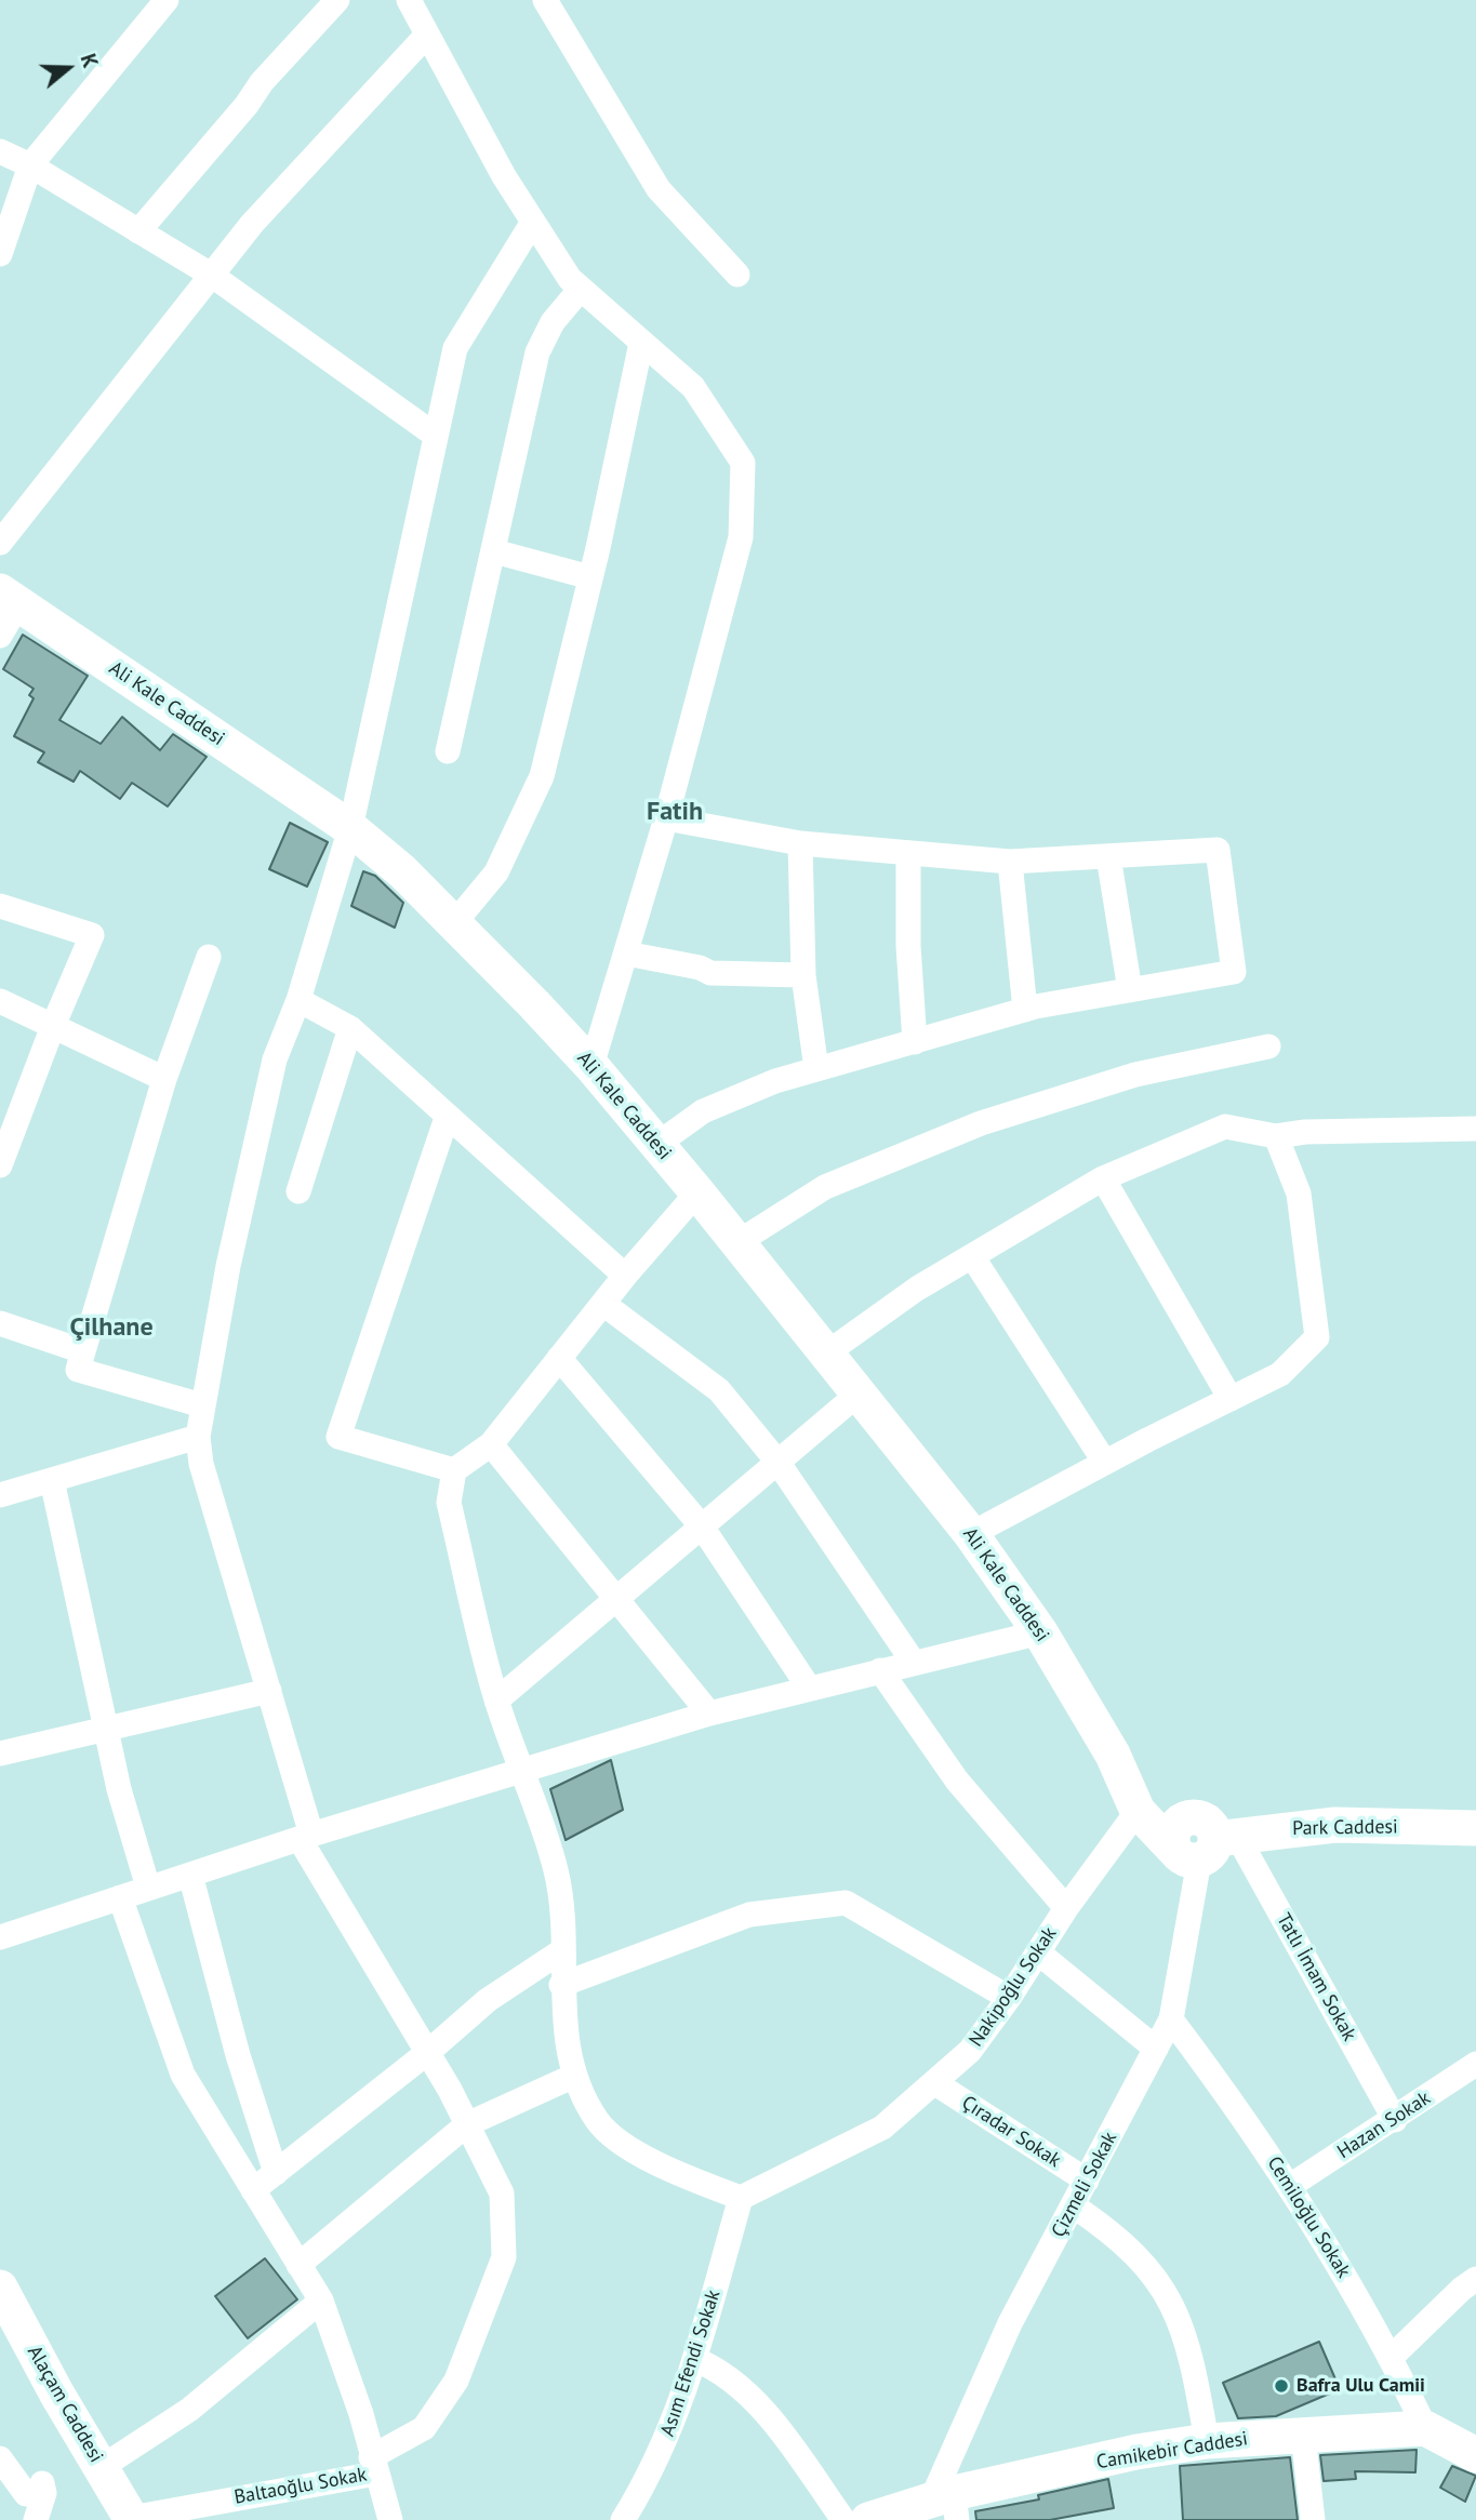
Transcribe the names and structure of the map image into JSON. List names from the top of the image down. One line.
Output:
{"streets":{"main road":["Ali Kale Caddesi","Park Caddesi","Alaçam Caddesi","Camikebir Caddesi"],"street":["Tatlı İmam Sokak","Nakipoğlu Sokak","Hazan Sokak","Çıradar Sokak","Çizmeli Sokak","Cemiloğlu Sokak","Asım Efendi Sokak","Baltaoğlu Sokak"]},"crossings":[["Ali Kale Caddesi","Park Caddesi"],["Ali Kale Caddesi","Tatlı İmam Sokak"],["Ali Kale Caddesi","Nakipoğlu Sokak"],["Ali Kale Caddesi","Çizmeli Sokak"],["Park Caddesi","Tatlı İmam Sokak"],["Park Caddesi","Çizmeli Sokak"],["Tatlı İmam Sokak","Hazan Sokak"],["Tatlı İmam Sokak","Çizmeli Sokak"],["Nakipoğlu Sokak","Çıradar Sokak"],["Nakipoğlu Sokak","Asım Efendi Sokak"],["Hazan Sokak","Cemiloğlu Sokak"],["Çıradar Sokak","Çizmeli Sokak"],["Çizmeli Sokak","Cemiloğlu Sokak"],["Çizmeli Sokak","Camikebir Caddesi"],["Cemiloğlu Sokak","Camikebir Caddesi"],["Alaçam Caddesi","Baltaoğlu Sokak"]],"districts":["Fatih","Çilhane"],"places":["Bafra Ulu Camii"],"north":"right"}
